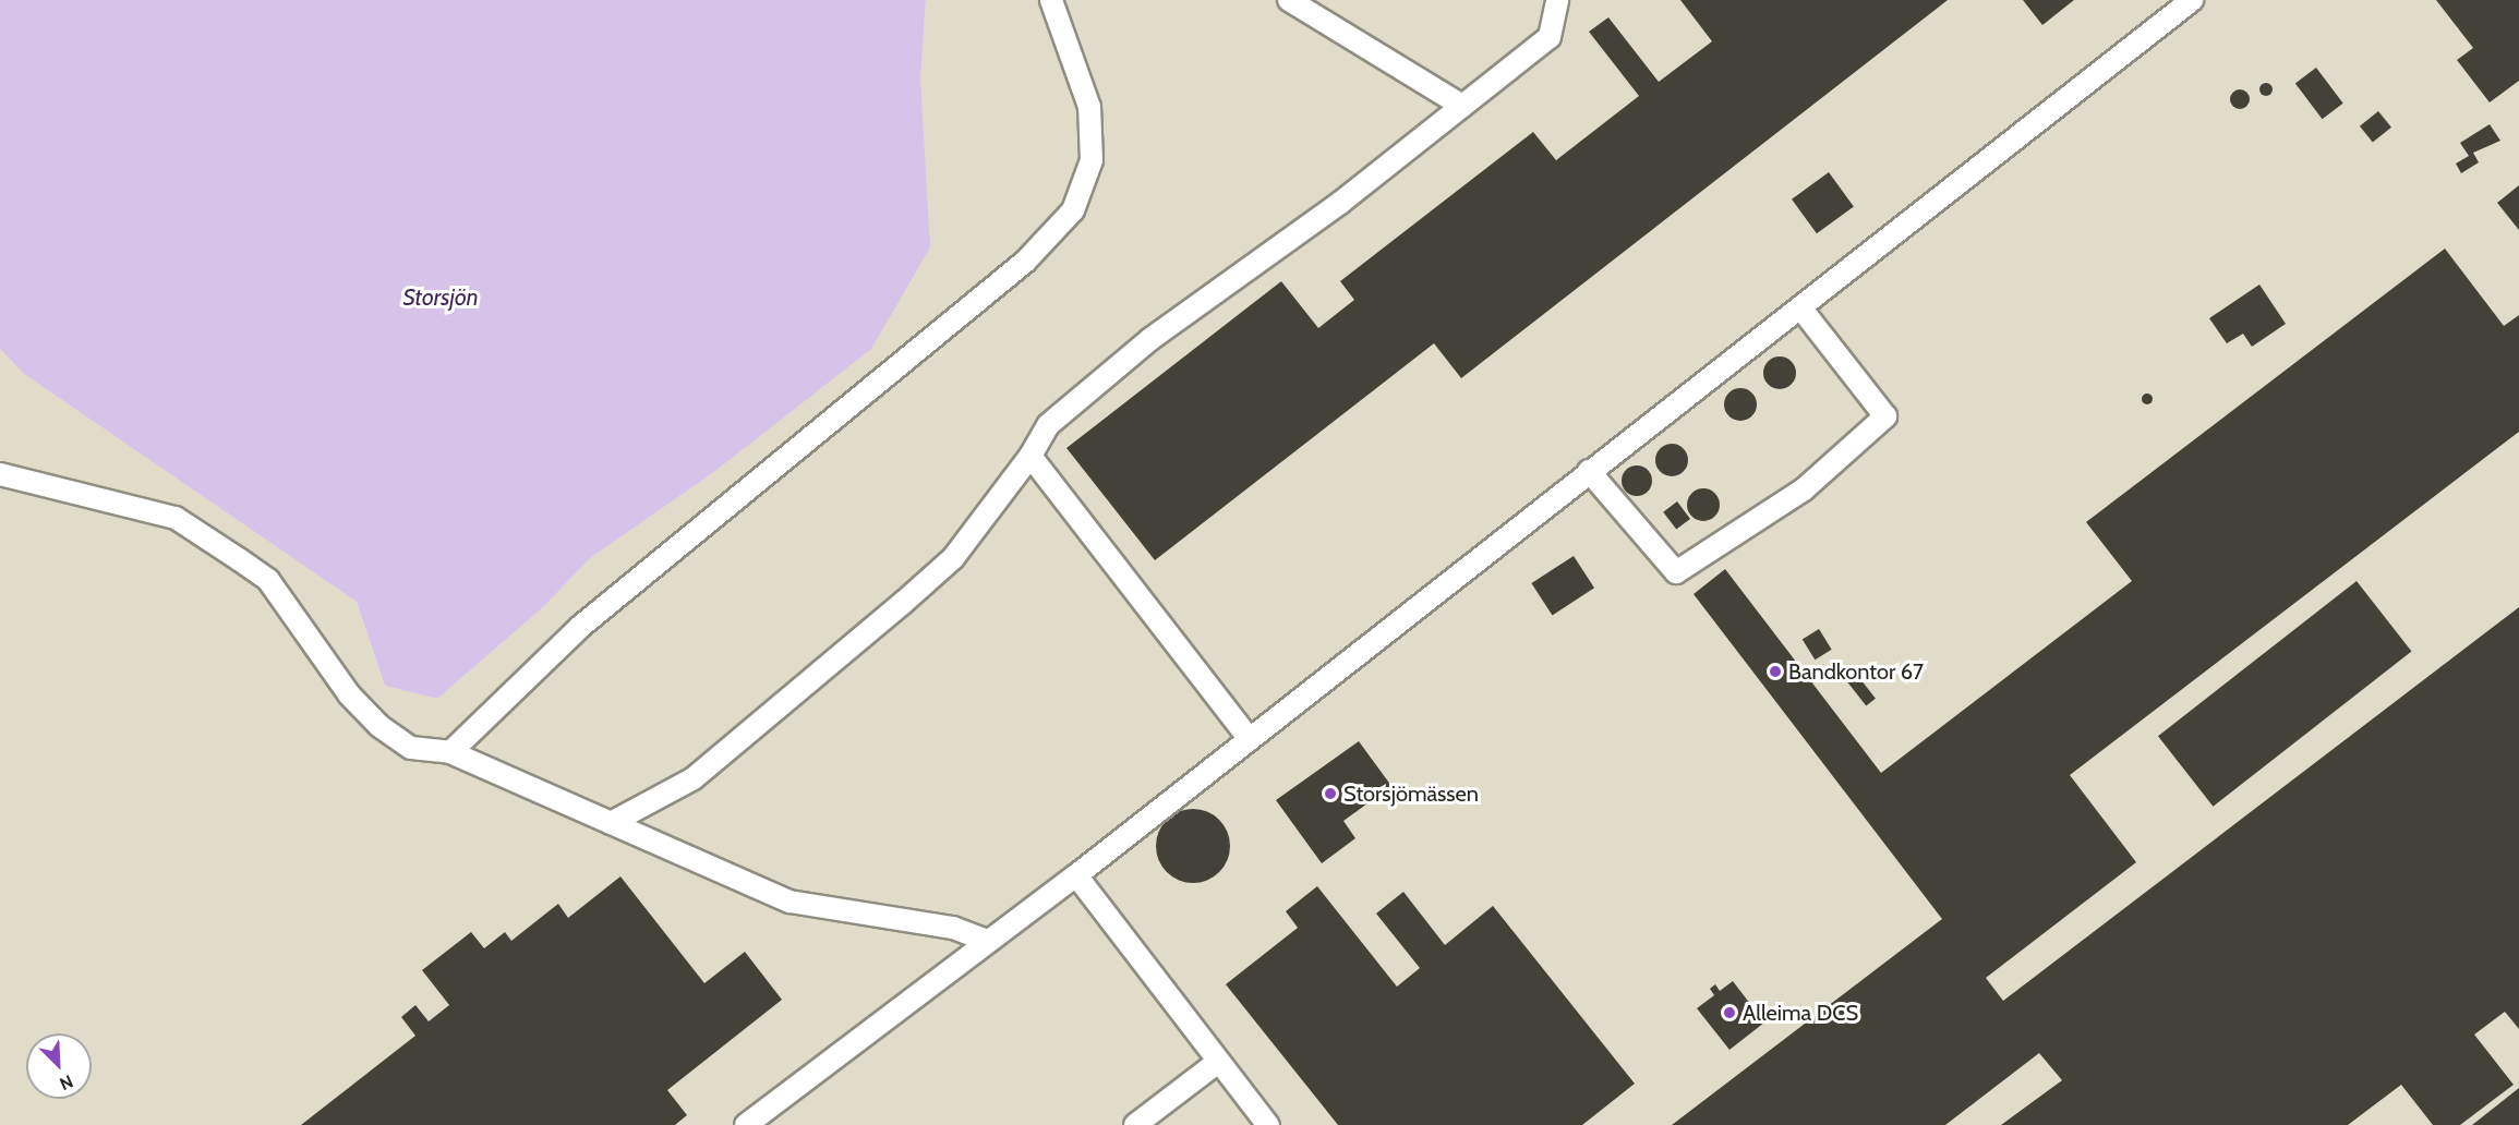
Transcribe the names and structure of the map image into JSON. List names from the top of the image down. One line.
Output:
{"water":["Storsjön"],"places":["Bandkontor 67","Storsjömässen","Alleima DCS"],"north":"bottom right"}
